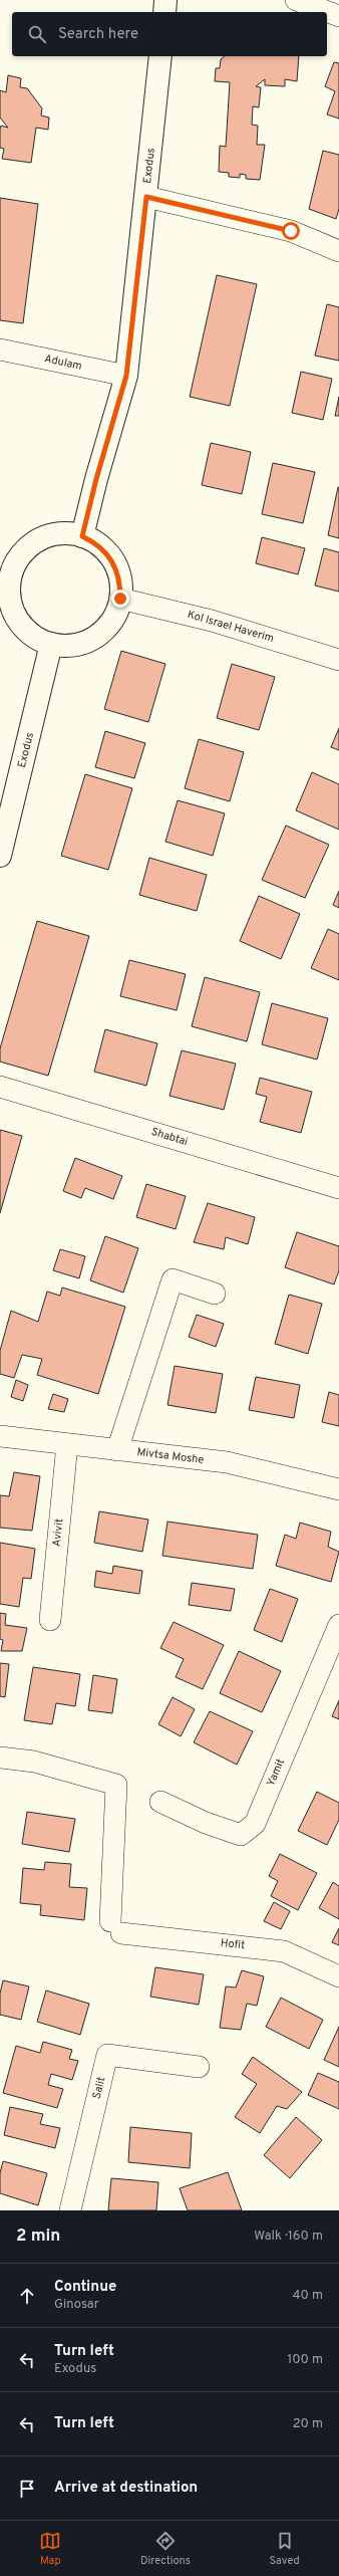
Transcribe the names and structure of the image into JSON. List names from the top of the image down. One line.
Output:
{"streets":{"street":["Exodus","Adulam","Kol Israel Haverim","Shabtai","Mivtsa Moshe","Avivit","Yamit","Hofit","Salit"]},"crossings":[["Exodus","Adulam"],["Exodus","Kol Israel Haverim"],["Mivtsa Moshe","Avivit"]],"page":{"search":"Search here","heading":["2 min","Walk · 160 m"],"list":[["Continue","Ginosar","40 m"],["Turn left","Exodus","100 m"],["Turn left","20 m"],"Arrive at destination"],"nav":["Map","Directions","Saved"]}}
